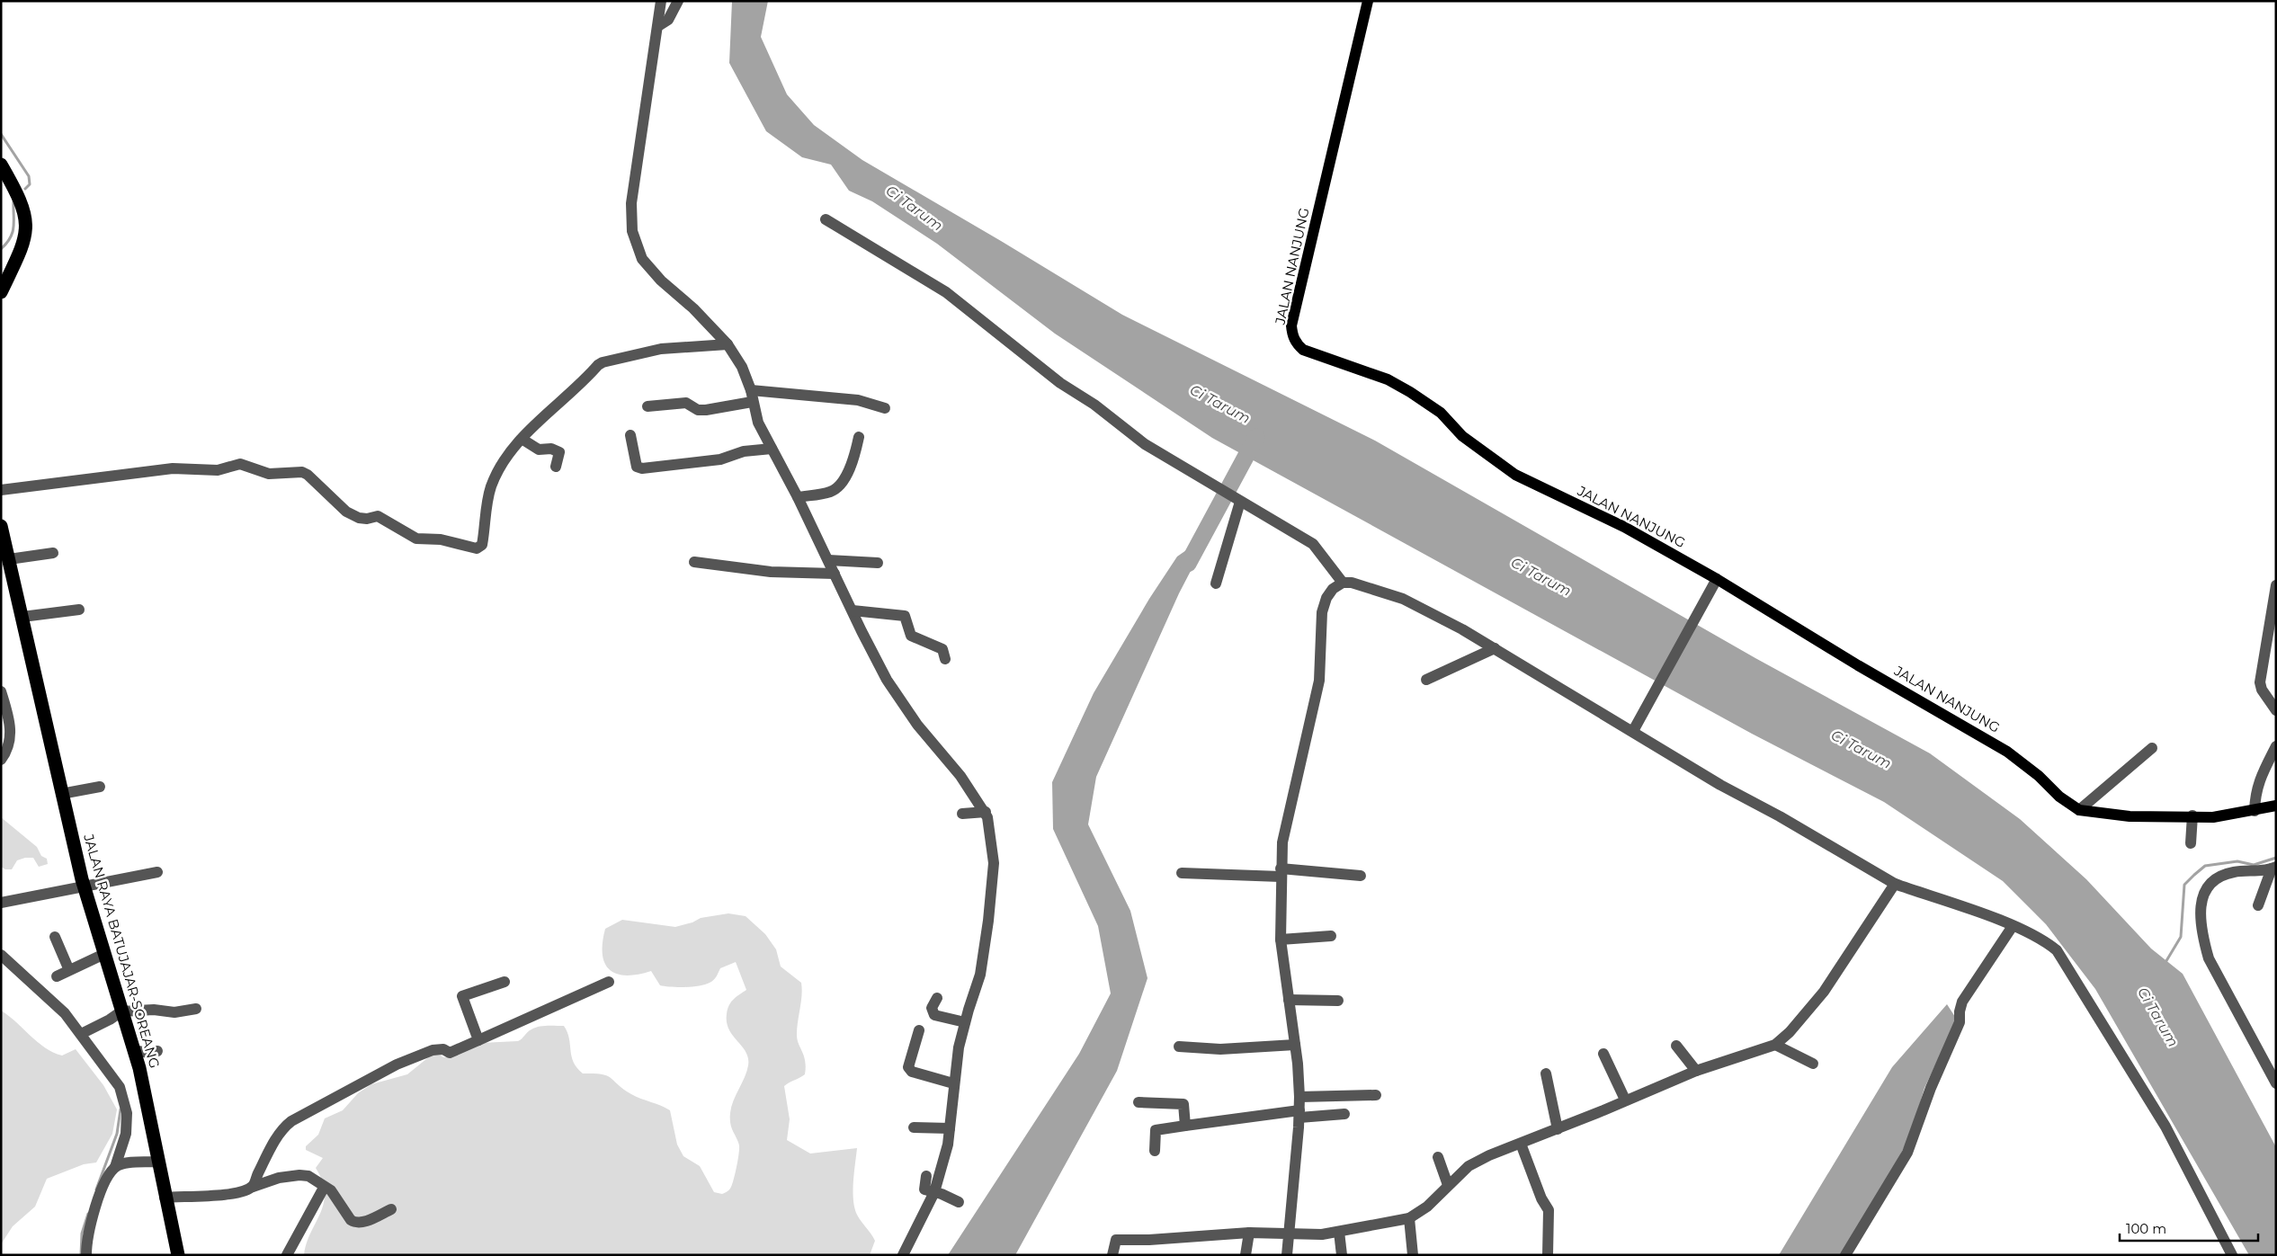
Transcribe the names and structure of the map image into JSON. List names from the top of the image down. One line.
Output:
{"streets":{"highway":["JALAN RAYA BATUJAJAR-SOREANG"],"main road":["JALAN NANJUNG"]},"water":["Ci Tarum"],"scale_bar":"100 m"}
